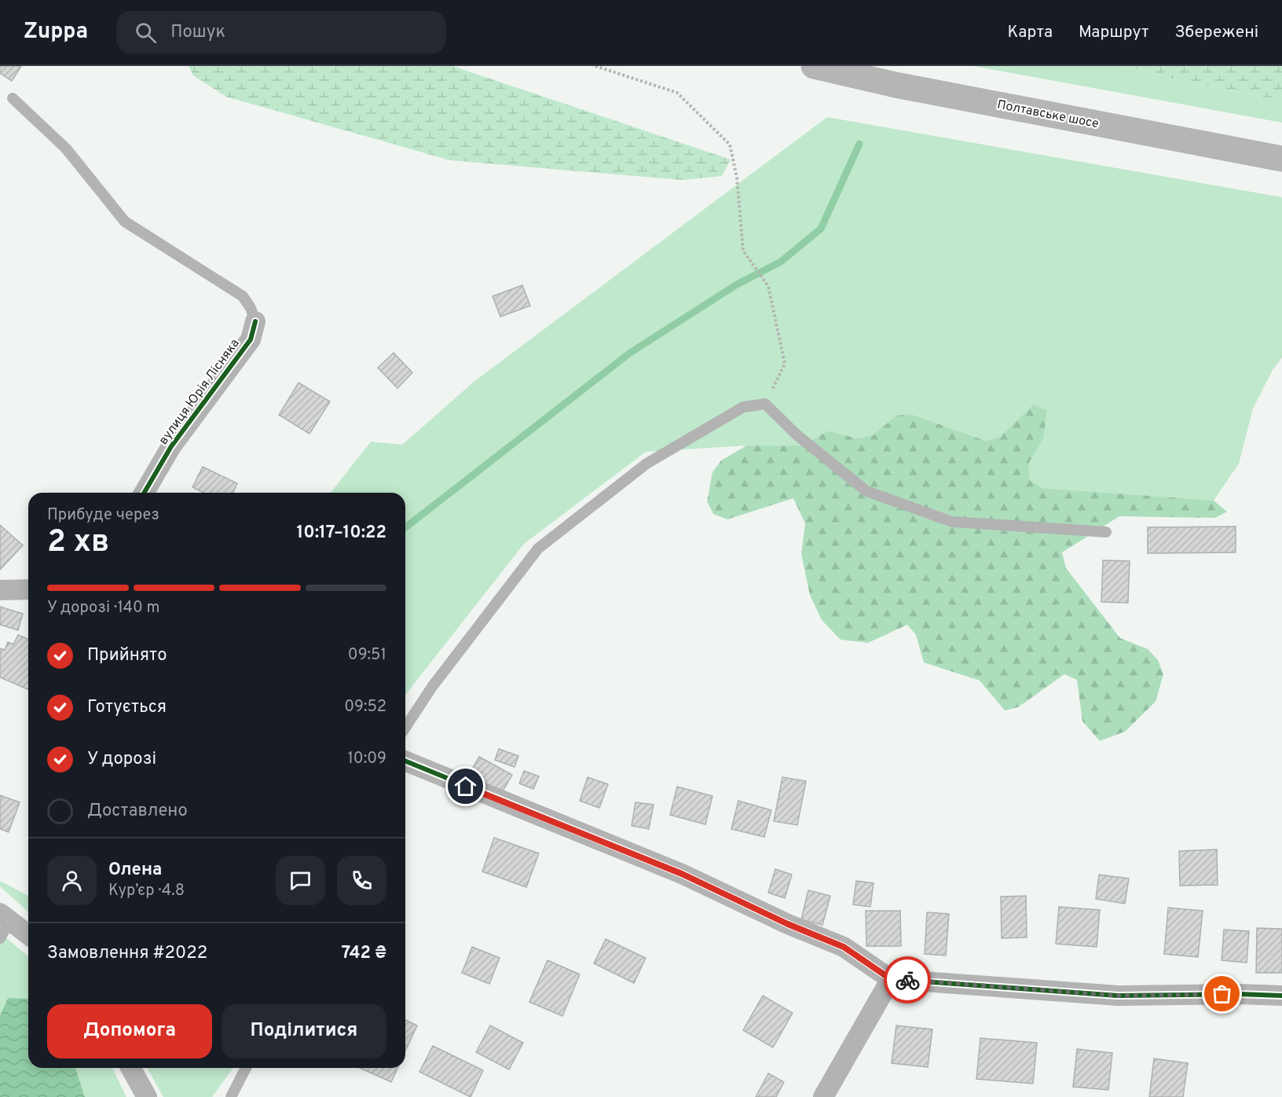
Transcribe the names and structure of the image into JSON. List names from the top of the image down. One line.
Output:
{"streets":{"main road":["Полтавське шосе"],"street":["вулиця Юрія Лісняка"]},"page":{"header":"Zuppa","search":"Пошук","nav":["Карта","Маршрут","Збережені"],"heading":["2 хв","Прибуде через","10:17–10:22"],"panel":["Олена","Кур’єр · 4.8","Замовлення #2022","742 ₴"],"bar":"У дорозі · 140 m","list":[["Прийнято","09:51"],["Готується","09:52"],["У дорозі","10:09"],"Доставлено"],"buttons":["Допомога","Поділитися"]}}
